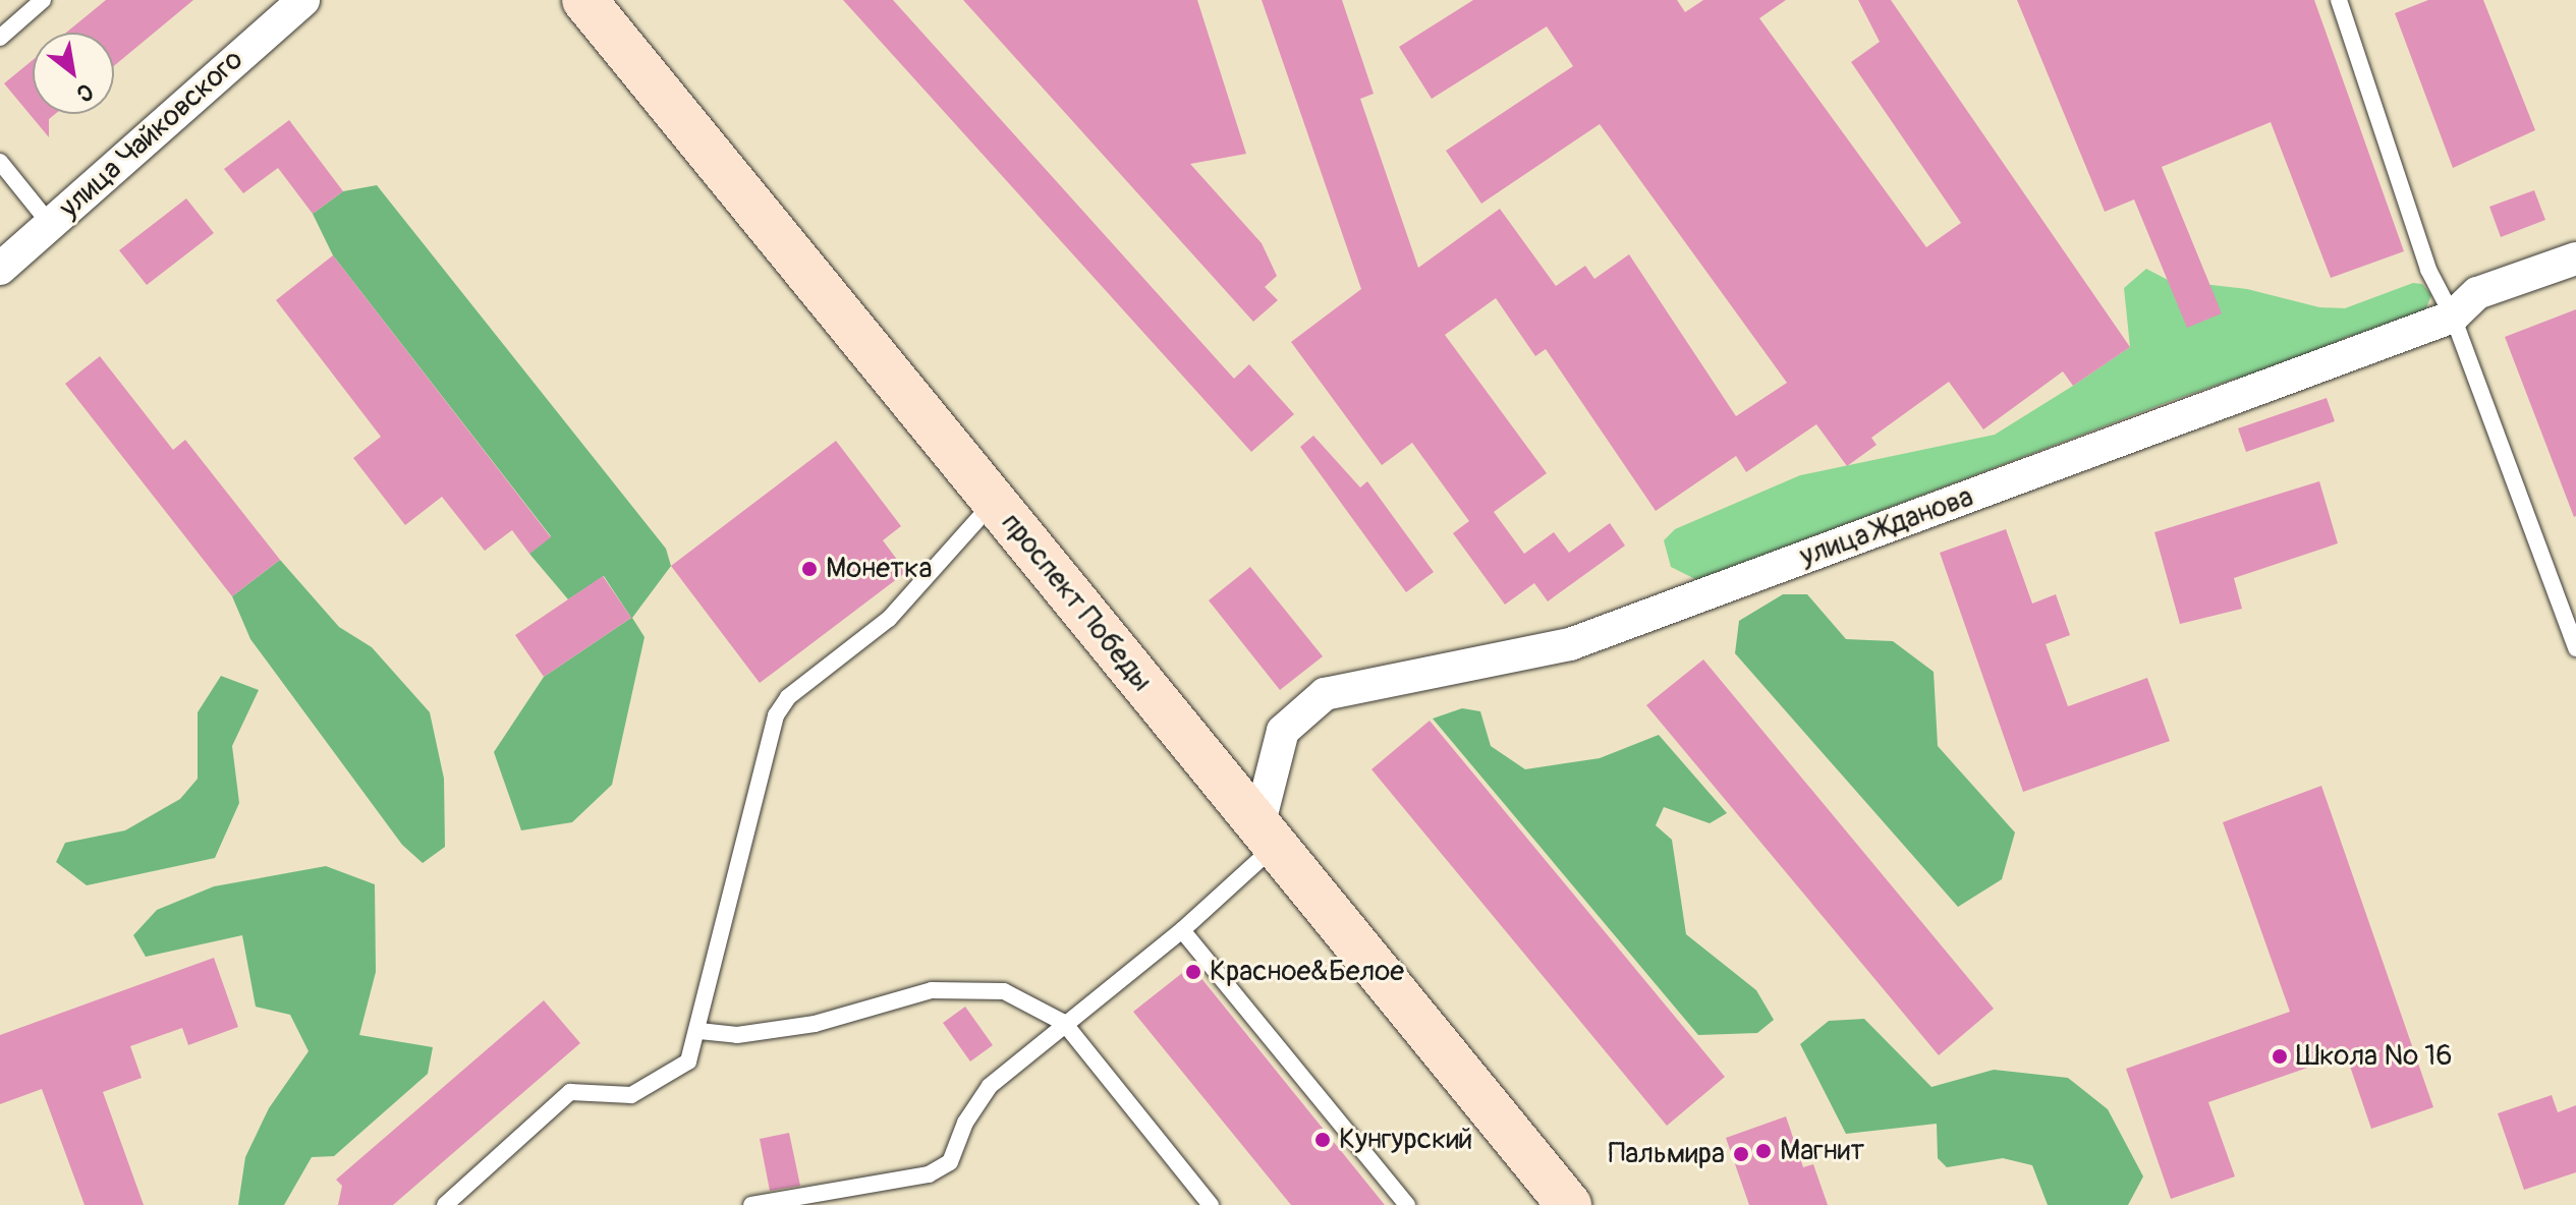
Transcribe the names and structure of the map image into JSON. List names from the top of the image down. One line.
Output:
{"streets":{"street":["улица Чайковского","улица Жданова","проспект Победы"]},"crossings":[["улица Жданова","проспект Победы"]],"places":["Монетка","Красное&Белое","Школа № 16","Кунгурский","Магнит","Пальмира"],"north":"bottom right"}
